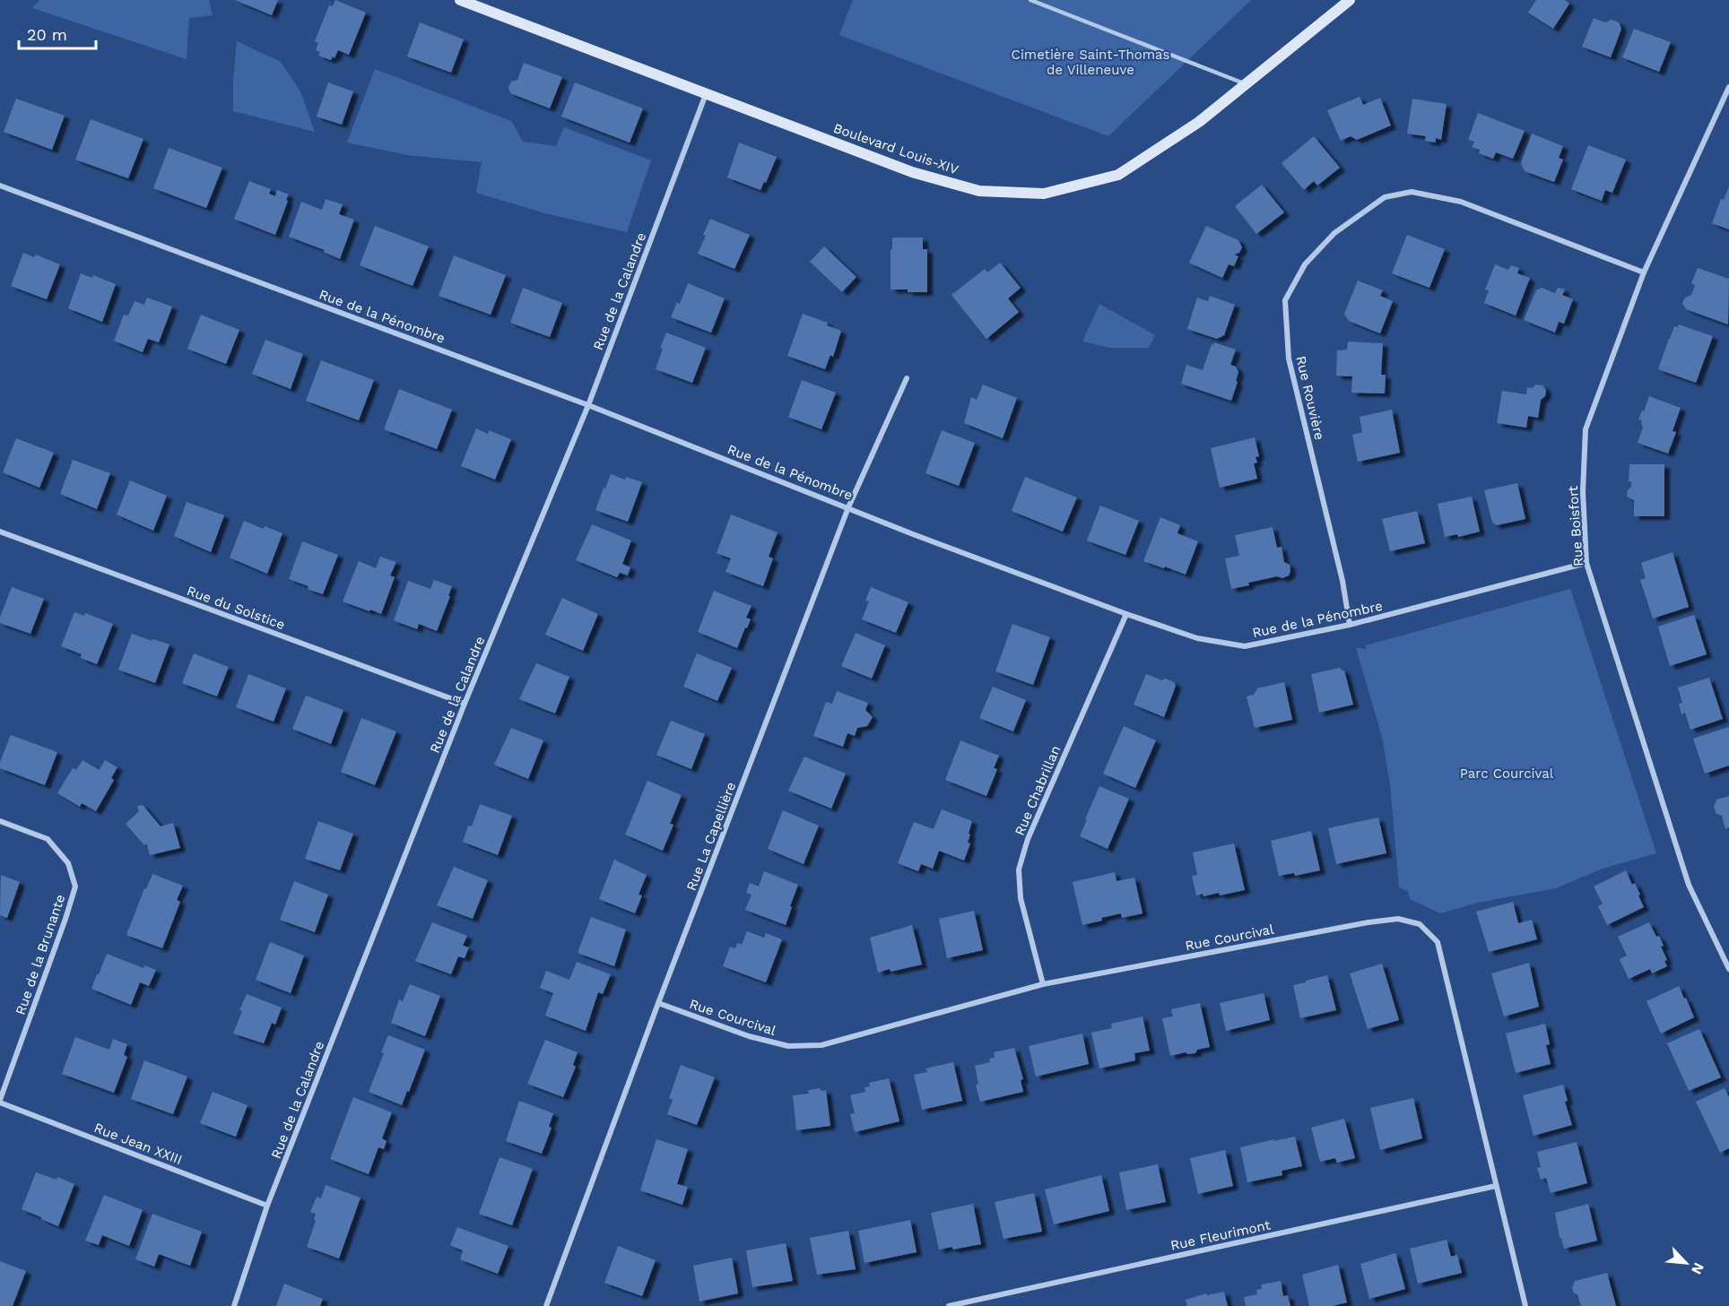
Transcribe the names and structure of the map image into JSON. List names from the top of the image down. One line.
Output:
{"streets":{"main road":["Boulevard Louis-XIV"],"street":["Rue de la Calandre","Rue de la Pénombre","Rue Rouvière","Rue Boisfort","Rue du Solstice","Rue Chabrillan","Rue La Capellière","Rue Courcival","Rue de la Brunante","Rue Jean XXIII","Rue Fleurimont"]},"crossings":[["Boulevard Louis-XIV","Rue de la Calandre"],["Rue de la Calandre","Rue de la Pénombre"],["Rue de la Calandre","Rue du Solstice"],["Rue de la Calandre","Rue Jean XXIII"],["Rue de la Pénombre","Rue Rouvière"],["Rue de la Pénombre","Rue Boisfort"],["Rue de la Pénombre","Rue Chabrillan"],["Rue de la Pénombre","Rue La Capellière"],["Rue Rouvière","Rue Boisfort"],["Rue Chabrillan","Rue Courcival"],["Rue La Capellière","Rue Courcival"],["Rue Courcival","Rue Fleurimont"],["Rue de la Brunante","Rue Jean XXIII"]],"parks":["Cimetière Saint-Thomas de Villeneuve","Parc Courcival"],"scale_bar":"20 m","north":"bottom right"}
